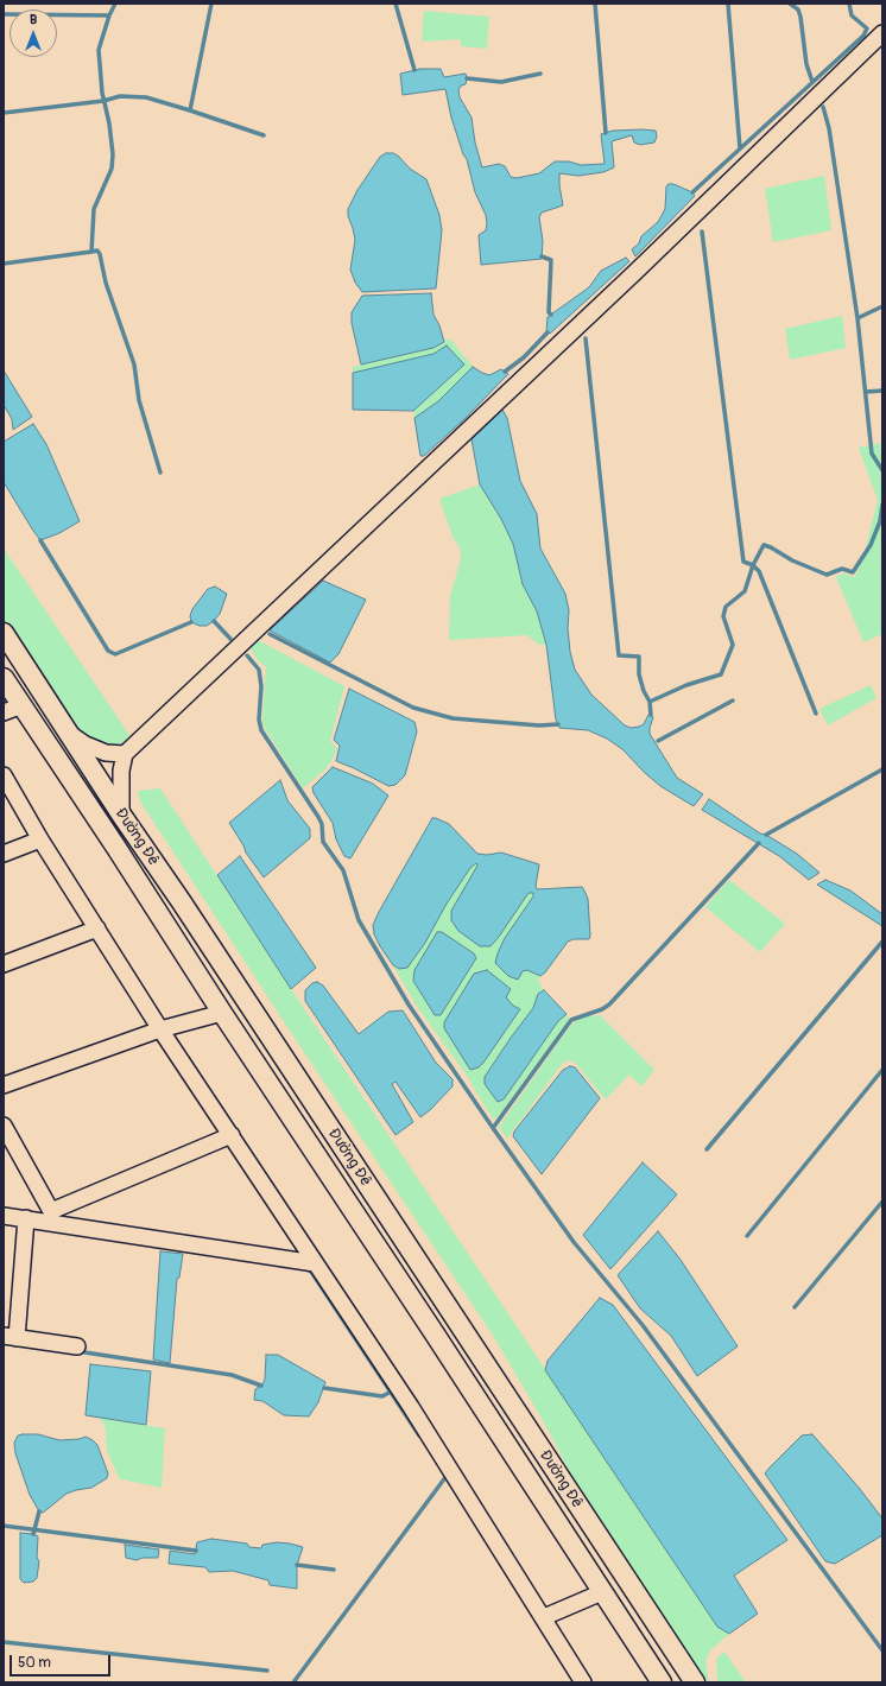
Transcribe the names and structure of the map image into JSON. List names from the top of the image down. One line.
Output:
{"streets":{"street":["Đường Đê"]},"scale_bar":"50 m","north":"top"}
